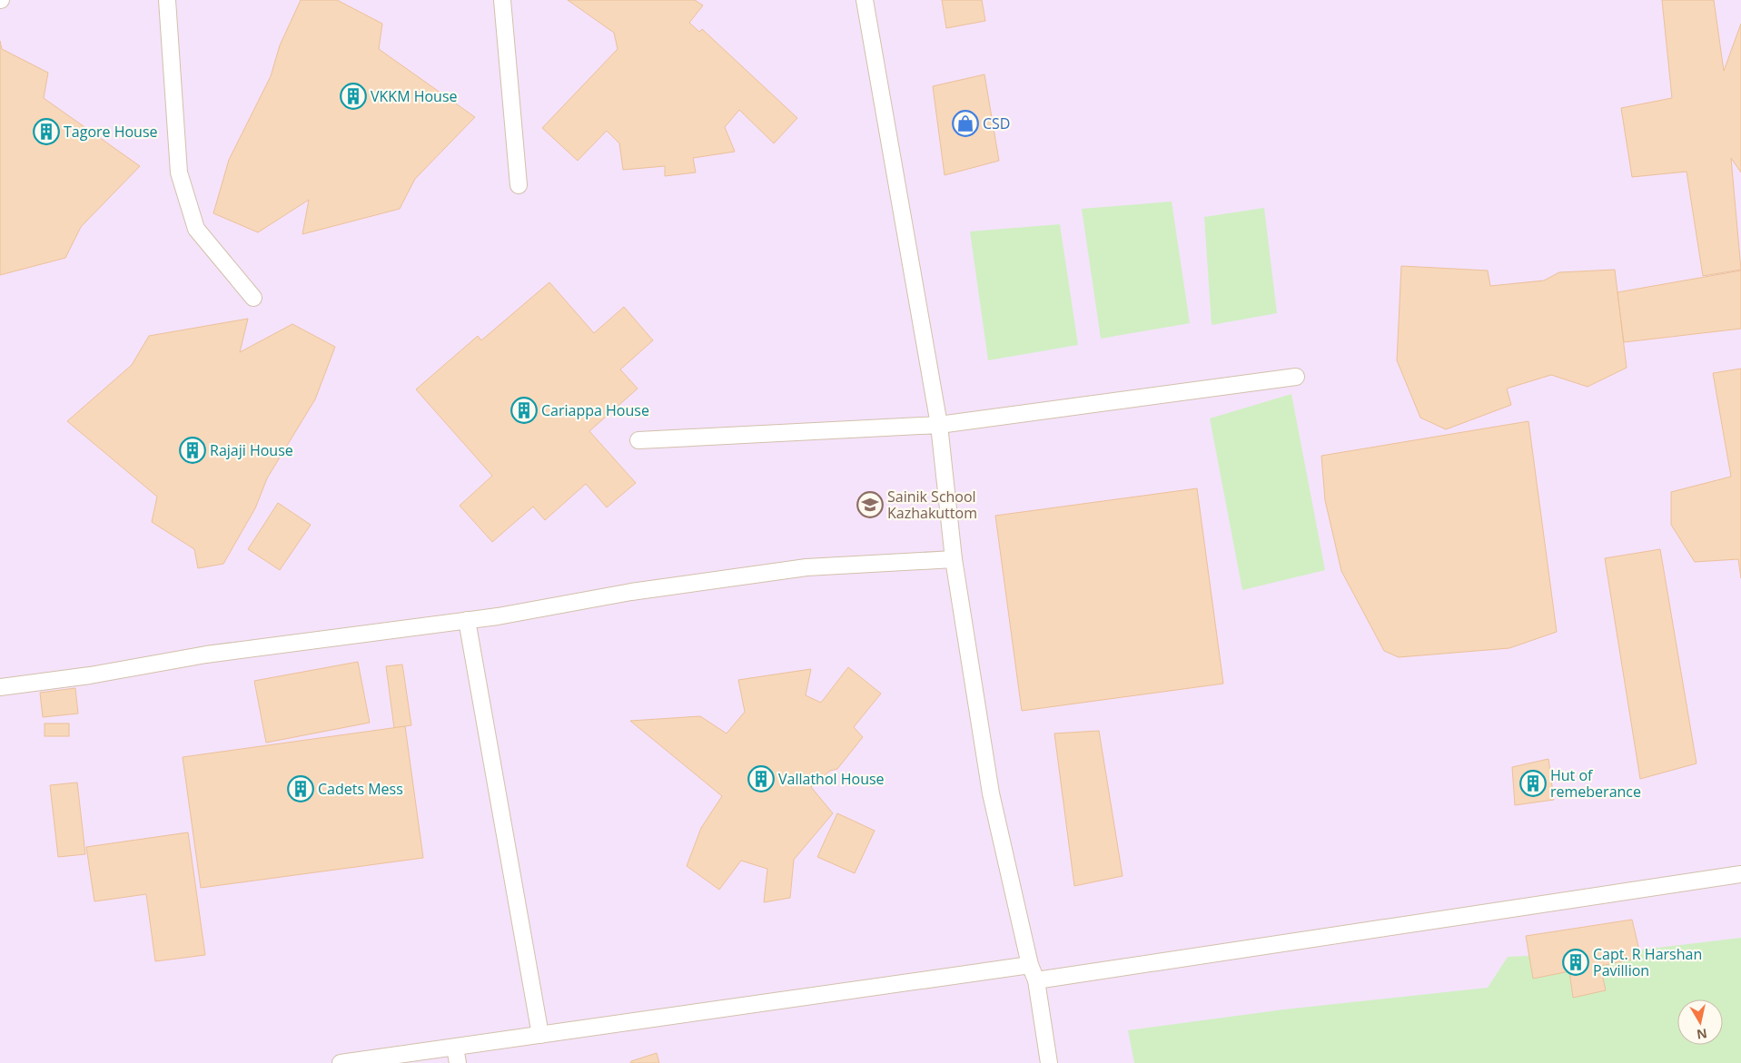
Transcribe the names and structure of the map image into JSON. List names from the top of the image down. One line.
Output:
{"places":{"building":["VKKM House","Tagore House","Cariappa House","Rajaji House","Vallathol House","Hut of remeberance","Cadets Mess","Capt. R Harshan Pavillion"],"shop":["CSD"],"school or university":["Sainik School Kazhakuttom"]},"north":"bottom"}
